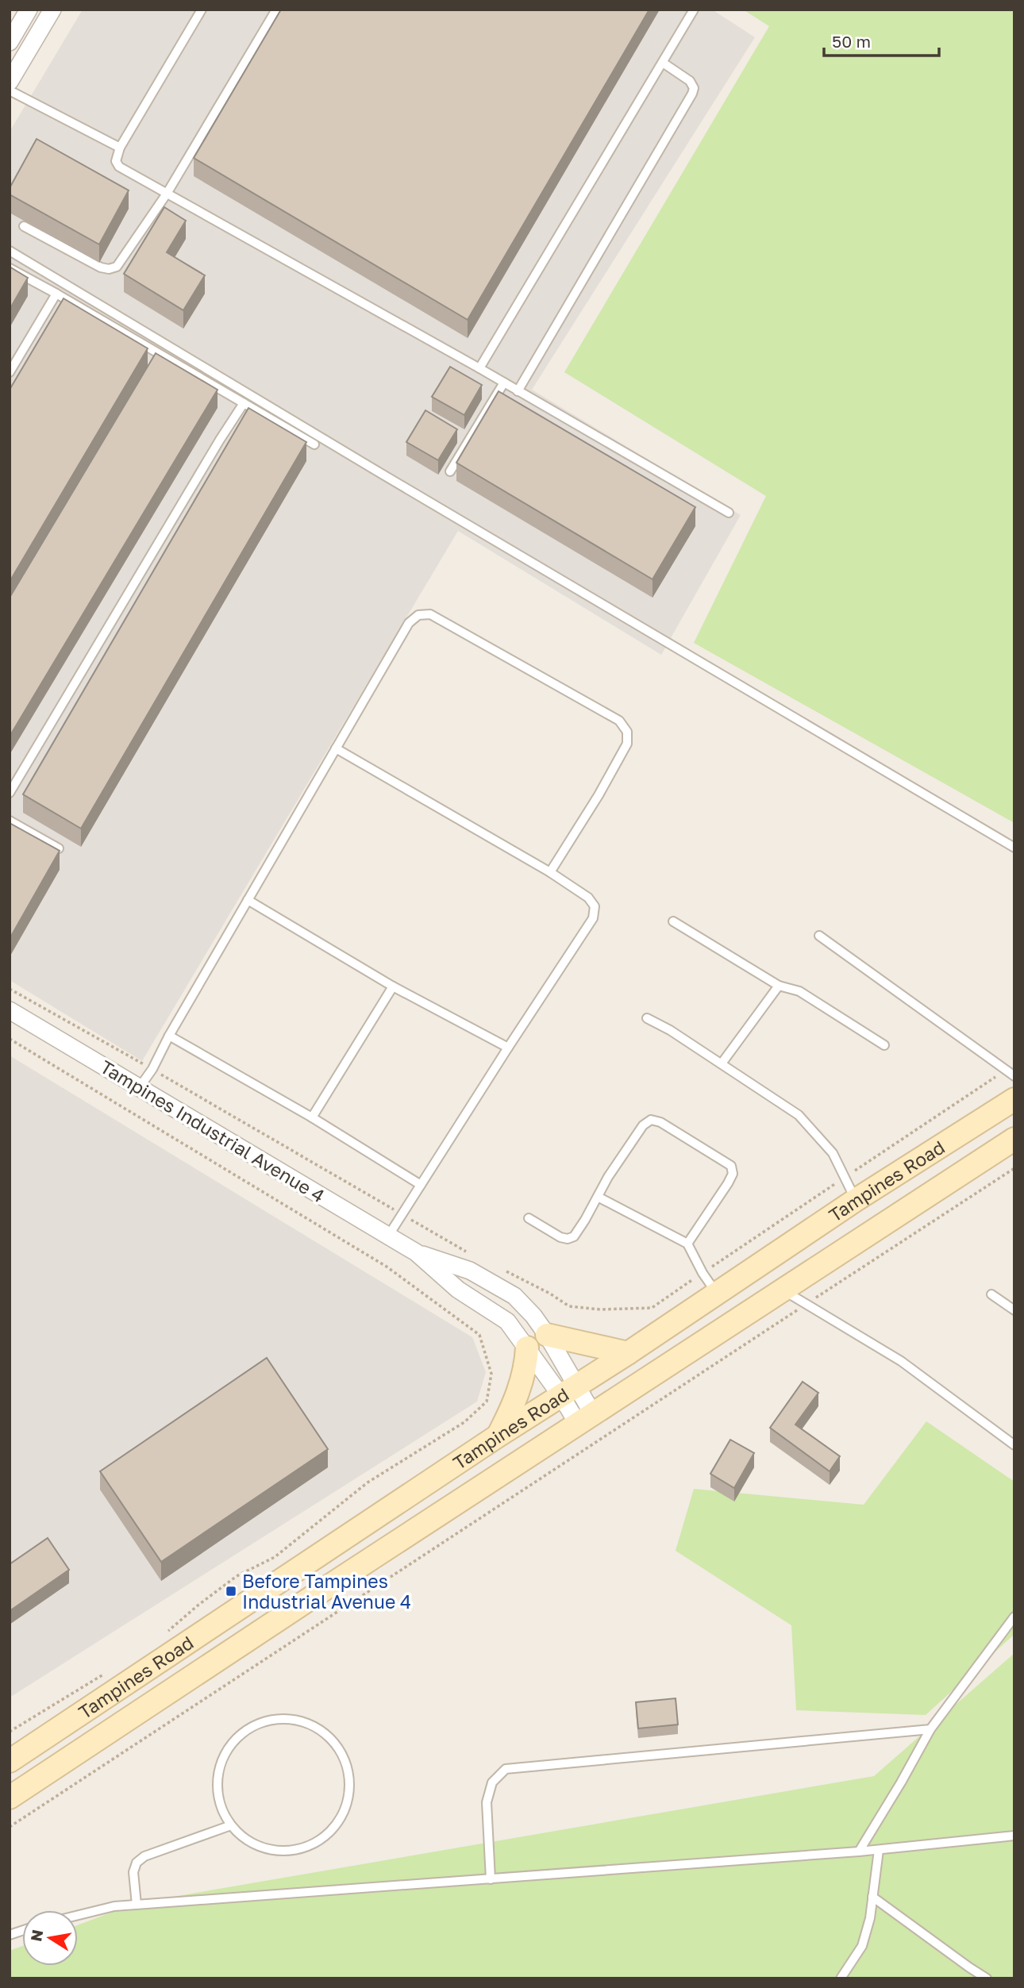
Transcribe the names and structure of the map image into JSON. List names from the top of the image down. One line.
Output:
{"streets":{"main road":["Tampines Road"],"street":["Tampines Industrial Avenue 4"]},"crossings":[["Tampines Industrial Avenue 4","Tampines Road"]],"places":{"transit":["Before Tampines Industrial Avenue 4"]},"scale_bar":"50 m","north":"left"}
